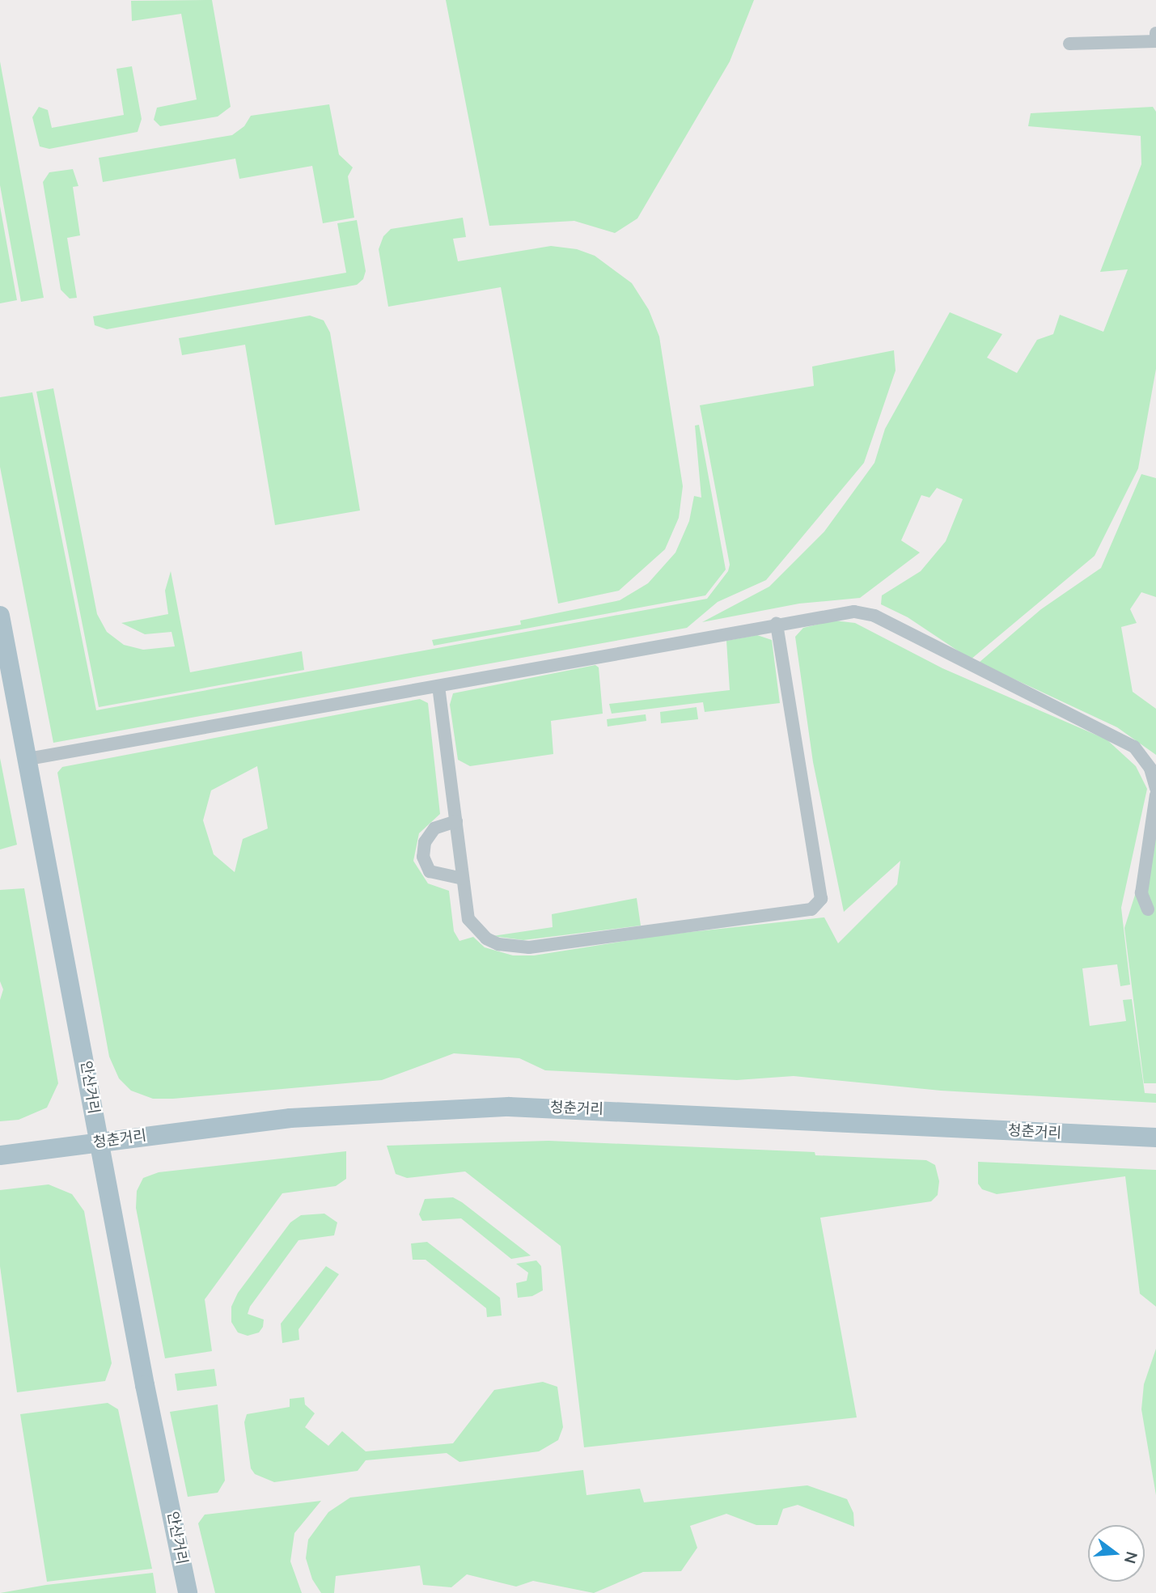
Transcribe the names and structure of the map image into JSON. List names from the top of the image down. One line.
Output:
{"streets":{"main road":["안산거리","청춘거리"]},"crossings":[["안산거리","청춘거리"]],"north":"right"}
